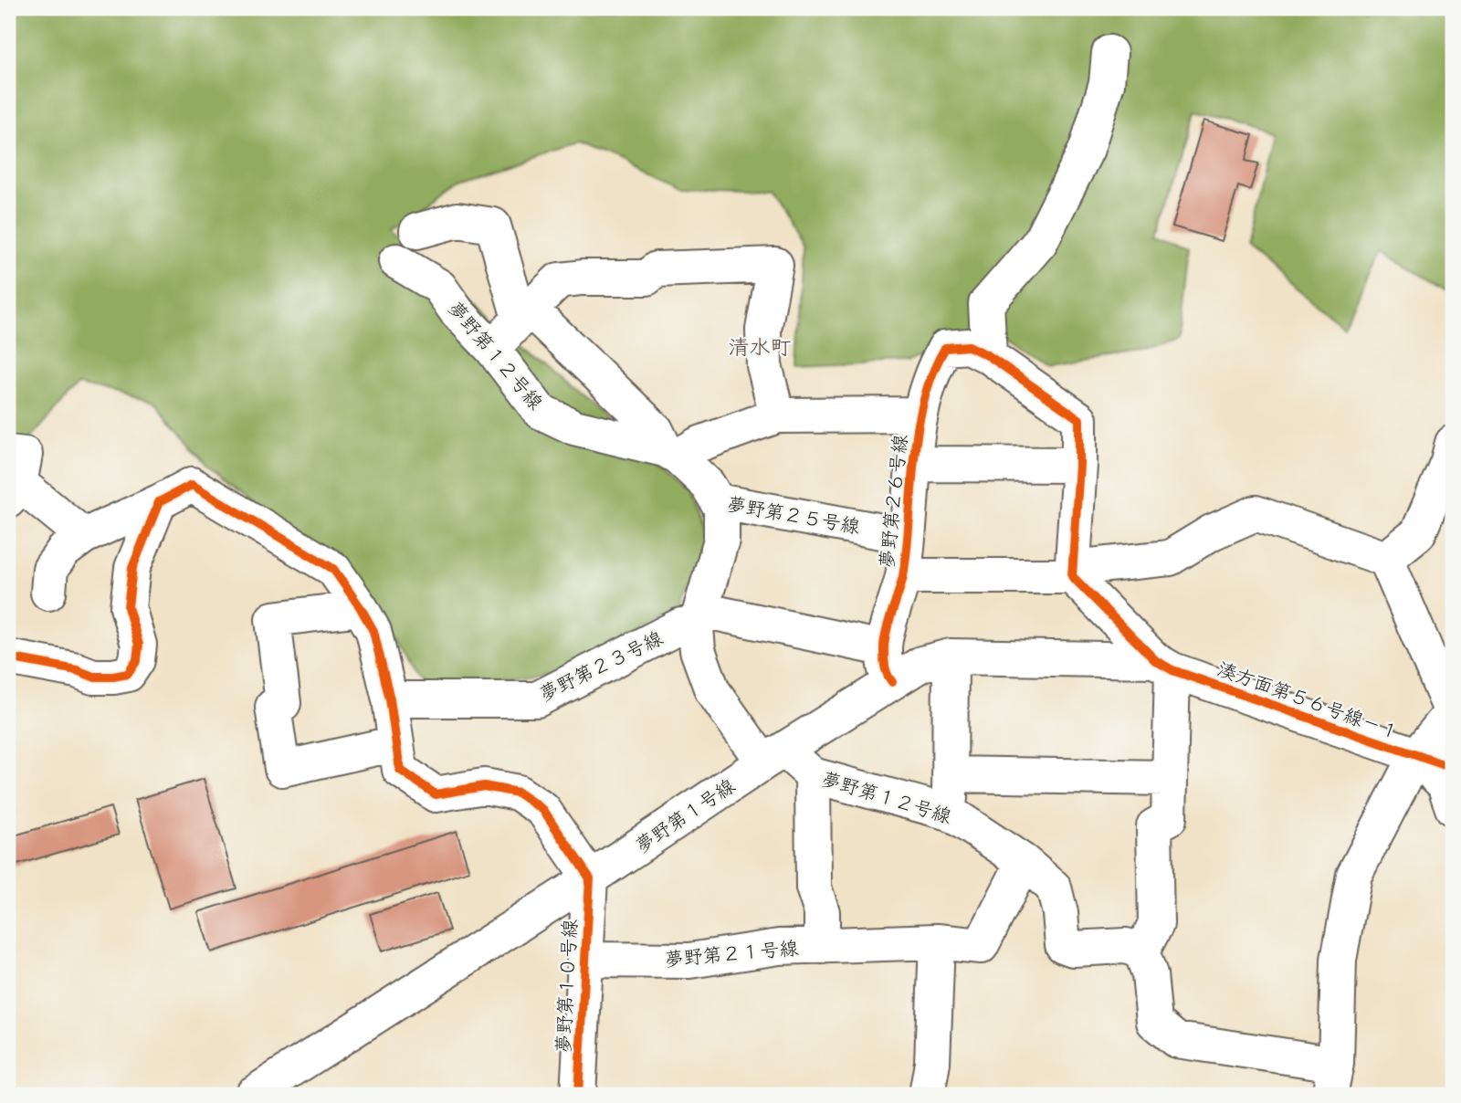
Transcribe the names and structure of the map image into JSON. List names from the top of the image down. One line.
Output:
{"streets":{"street":["夢野第１２号線","夢野第２６号線","夢野第２５号線","夢野第２３号線","湊方面第５６号線－１","夢野第１号線","夢野第２１号線","夢野第１０号線"]},"crossings":[["夢野第１２号線","夢野第２５号線"],["夢野第１２号線","夢野第２３号線"],["夢野第１２号線","夢野第１号線"],["夢野第１２号線","夢野第２１号線"],["夢野第２６号線","夢野第２５号線"],["夢野第２６号線","夢野第１号線"],["湊方面第５６号線－１","夢野第１号線"],["夢野第１号線","夢野第１０号線"],["夢野第２１号線","夢野第１０号線"]],"districts":["清水町"]}
